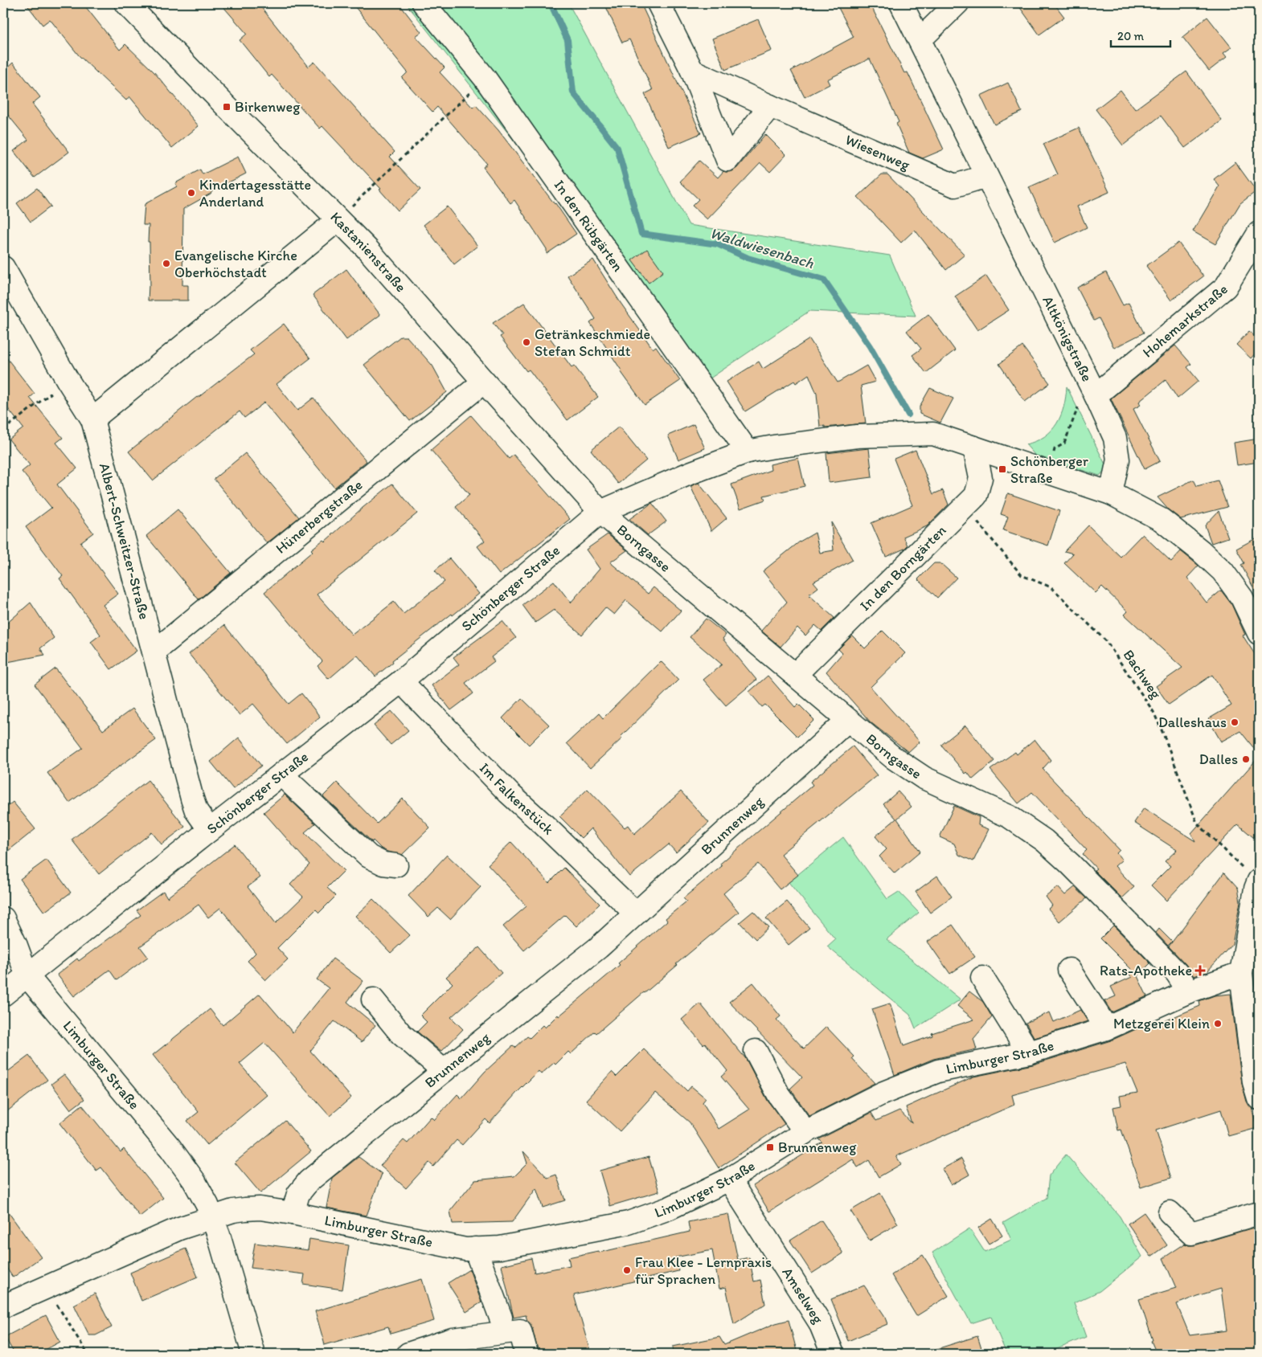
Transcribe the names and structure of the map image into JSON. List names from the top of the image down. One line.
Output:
{"streets":{"street":["Wiesenweg","In den Rübgärten","Kastanienstraße","Hohemarkstraße","Altkönigstraße","Hünerbergstraße","Albert-Schweitzer-Straße","Borngasse","In den Borngärten","Schönberger Straße","Im Falkenstück","Brunnenweg","Limburger Straße","Amselweg"],"path":["Bachweg"]},"crossings":[["Wiesenweg","Altkönigstraße"],["In den Rübgärten","Schönberger Straße"],["Kastanienstraße","Hünerbergstraße"],["Kastanienstraße","Borngasse"],["Kastanienstraße","Schönberger Straße"],["Hohemarkstraße","Altkönigstraße"],["Altkönigstraße","Schönberger Straße"],["Hünerbergstraße","Albert-Schweitzer-Straße"],["Albert-Schweitzer-Straße","Schönberger Straße"],["Borngasse","In den Borngärten"],["Borngasse","Schönberger Straße"],["Borngasse","Brunnenweg"],["Borngasse","Limburger Straße"],["In den Borngärten","Schönberger Straße"],["In den Borngärten","Bachweg"],["Schönberger Straße","Im Falkenstück"],["Schönberger Straße","Limburger Straße"],["Im Falkenstück","Brunnenweg"],["Brunnenweg","Limburger Straße"],["Limburger Straße","Amselweg"]],"water":["Waldwiesenbach"],"places":{"transit":["Birkenweg","Schönberger Straße","Brunnenweg"],"other":["Kindertagesstätte Anderland","Evangelische Kirche Oberhöchstadt","Getränkeschmiede Stefan Schmidt","Dalleshaus","Dalles","Metzgerei Klein","Frau Klee - Lernpraxis für Sprachen"],"health":["Rats-Apotheke"]},"scale_bar":"20 m"}
